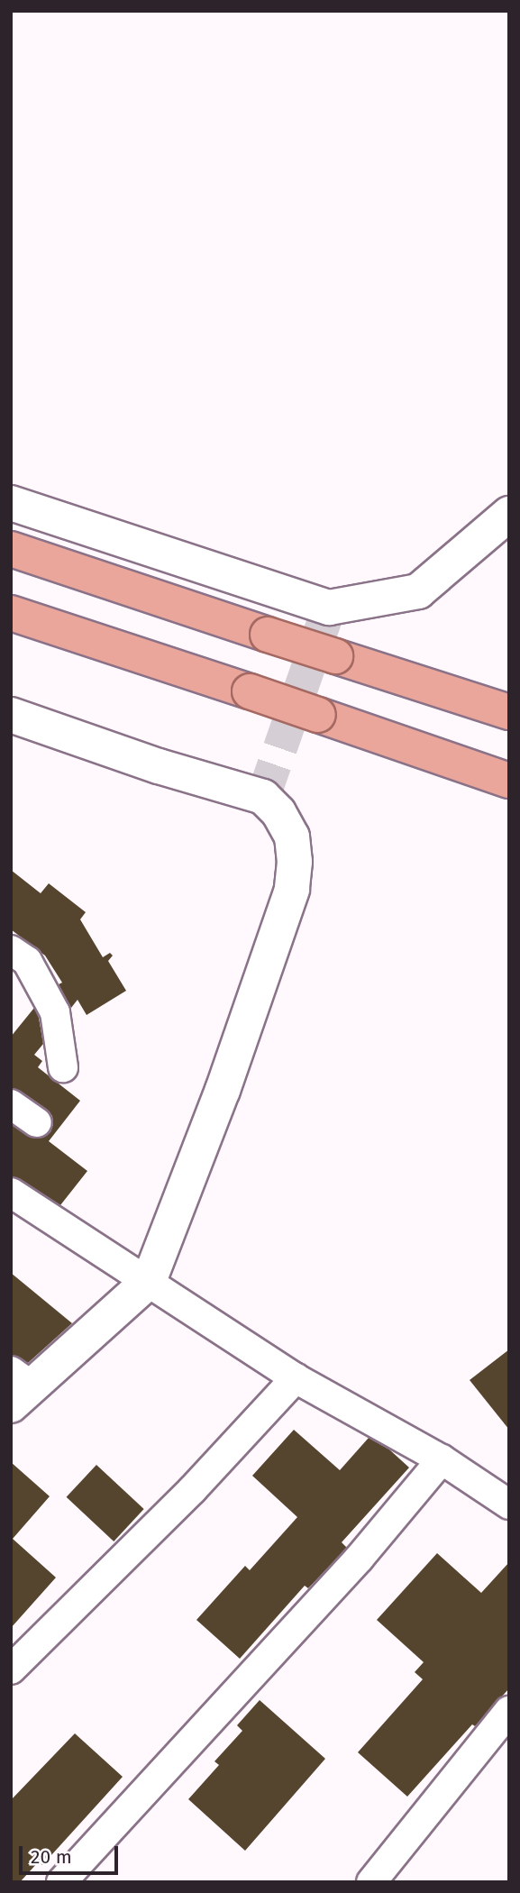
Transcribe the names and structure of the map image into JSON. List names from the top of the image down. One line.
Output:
{"scale_bar":"20 m"}
